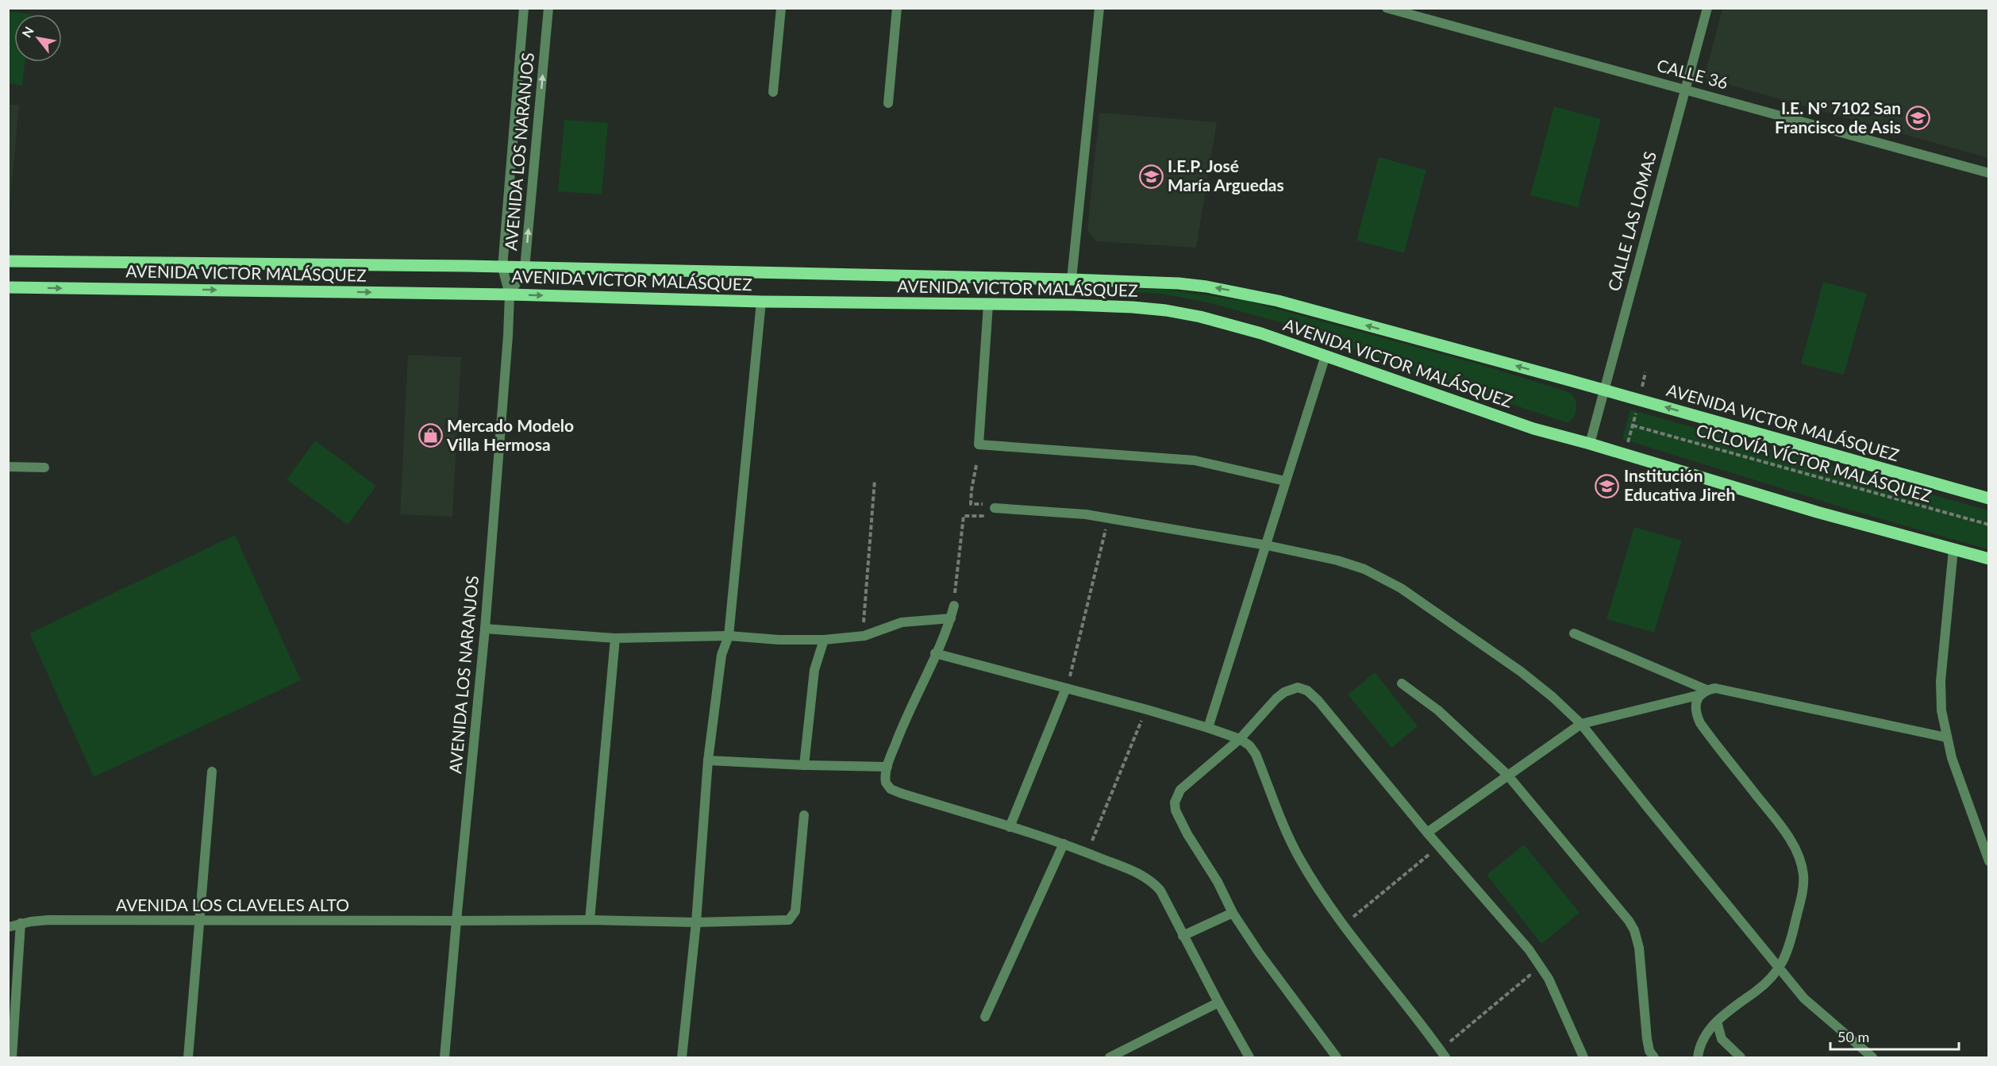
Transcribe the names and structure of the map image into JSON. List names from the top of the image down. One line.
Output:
{"streets":{"main road":["AVENIDA VICTOR MALÁSQUEZ"],"street":["CALLE 36","AVENIDA LOS NARANJOS","CALLE LAS LOMAS","AVENIDA LOS CLAVELES ALTO"],"path":["CICLOVÍA VÍCTOR MALÁSQUEZ"]},"crossings":[["CALLE 36","CALLE LAS LOMAS"],["AVENIDA LOS NARANJOS","AVENIDA VICTOR MALÁSQUEZ"],["AVENIDA LOS NARANJOS","AVENIDA LOS CLAVELES ALTO"],["CALLE LAS LOMAS","AVENIDA VICTOR MALÁSQUEZ"]],"places":{"school or university":["I.E. N° 7102 San Francisco de Asis","I.E.P. José María Arguedas","Institución Educativa Jireh"],"shop":["Mercado Modelo Villa Hermosa"]},"scale_bar":"50 m","north":"top left"}
